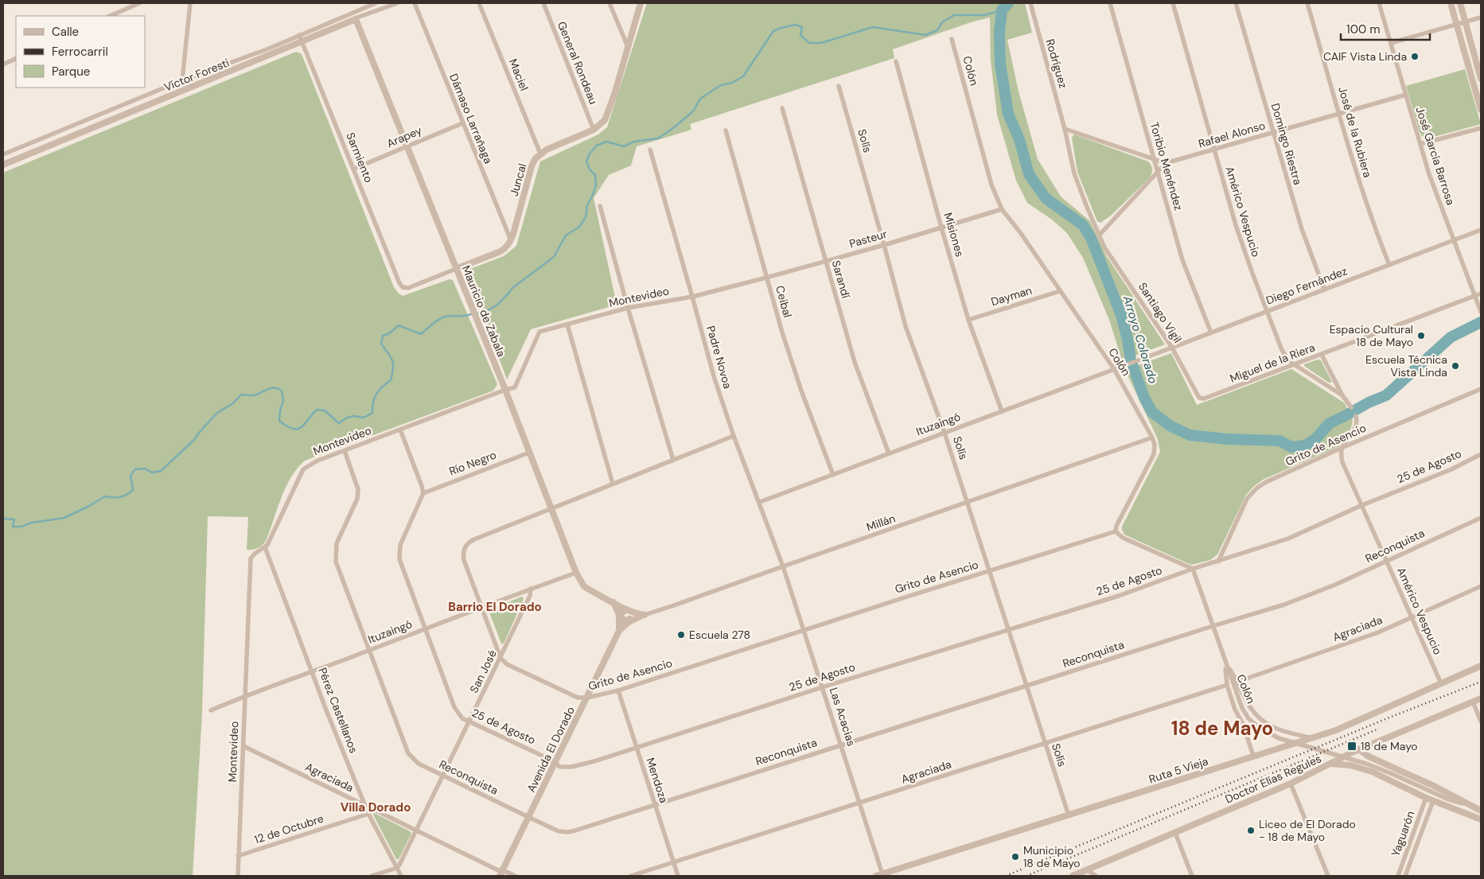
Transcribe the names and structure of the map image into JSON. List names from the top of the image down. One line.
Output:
{"streets":{"street":["General Rondeau","Rodríguez","Colón","Víctor Foresti","Maciel","Dámaso Larrañaga","José de la Rubiera","Rafael Alonso","Arapey","Solís","Domingo Riestra","José García Barrosa","Sarmiento","Toribio Menéndez","Juncal","Américo Vespucio","Misiones","Pasteur","Sarandí","Diego Fernández","Dayman","Montevideo","Ceibal","Mauricio de Zabala","Santiago Vigil","Padre Novoa","Miguel de la Riera","Ituzaingó","Grito de Asencio","Río Negro","25 de Agosto","Millán","Reconquista","Agraciada","San José","Pérez Castellanos","Las Acacias","Avenida El Dorado","Ruta 5 Vieja","Doctor Elías Regules","Mendoza","12 de Octubre","Yaguarón"]},"crossings":[["General Rondeau","Juncal"],["Rodríguez","Santiago Vigil"],["Colón","Pasteur"],["Colón","Dayman"],["Colón","Ituzaingó"],["Colón","Grito de Asencio"],["Colón","25 de Agosto"],["Colón","Millán"],["Colón","Reconquista"],["Colón","Agraciada"],["Colón","Ruta 5 Vieja"],["Víctor Foresti","Sarmiento"],["Víctor Foresti","Mauricio de Zabala"],["Maciel","Juncal"],["Dámaso Larrañaga","Arapey"],["Dámaso Larrañaga","Juncal"],["José de la Rubiera","Rafael Alonso"],["José de la Rubiera","Diego Fernández"],["Rafael Alonso","Domingo Riestra"],["Rafael Alonso","José García Barrosa"],["Rafael Alonso","Américo Vespucio"],["Arapey","Sarmiento"],["Arapey","Mauricio de Zabala"],["Solís","Pasteur"],["Solís","Ituzaingó"],["Solís","Grito de Asencio"],["Solís","25 de Agosto"],["Solís","Millán"],["Solís","Reconquista"],["Solís","Agraciada"],["Solís","Ruta 5 Vieja"],["Domingo Riestra","Diego Fernández"],["José García Barrosa","Diego Fernández"],["José García Barrosa","Miguel de la Riera"],["Sarmiento","Mauricio de Zabala"],["Toribio Menéndez","Diego Fernández"],["Américo Vespucio","Diego Fernández"],["Américo Vespucio","Miguel de la Riera"],["Américo Vespucio","Grito de Asencio"],["Américo Vespucio","25 de Agosto"],["Américo Vespucio","Reconquista"],["Américo Vespucio","Agraciada"],["Américo Vespucio","Ruta 5 Vieja"],["Misiones","Pasteur"],["Misiones","Dayman"],["Misiones","Ituzaingó"],["Pasteur","Sarandí"],["Pasteur","Montevideo"],["Pasteur","Ceibal"],["Pasteur","Padre Novoa"],["Sarandí","Ituzaingó"],["Diego Fernández","Santiago Vigil"],["Diego Fernández","Ituzaingó"],["Montevideo","Mauricio de Zabala"],["Montevideo","Padre Novoa"],["Montevideo","Ituzaingó"],["Montevideo","Reconquista"],["Montevideo","Agraciada"],["Montevideo","Pérez Castellanos"],["Montevideo","12 de Octubre"],["Ceibal","Ituzaingó"],["Mauricio de Zabala","Ituzaingó"],["Mauricio de Zabala","Río Negro"],["Mauricio de Zabala","Millán"],["Santiago Vigil","Miguel de la Riera"],["Padre Novoa","Ituzaingó"],["Padre Novoa","Millán"],["Padre Novoa","Las Acacias"],["Ituzaingó","25 de Agosto"],["Ituzaingó","Reconquista"],["Ituzaingó","San José"],["Ituzaingó","Pérez Castellanos"],["Grito de Asencio","25 de Agosto"],["Grito de Asencio","San José"],["Grito de Asencio","Las Acacias"],["Grito de Asencio","Avenida El Dorado"],["Grito de Asencio","Mendoza"],["Río Negro","25 de Agosto"],["25 de Agosto","San José"],["25 de Agosto","Las Acacias"],["25 de Agosto","Avenida El Dorado"],["25 de Agosto","Mendoza"],["Millán","Las Acacias"],["Millán","Avenida El Dorado"],["Reconquista","San José"],["Reconquista","Las Acacias"],["Reconquista","Avenida El Dorado"],["Reconquista","Mendoza"],["Agraciada","San José"],["Agraciada","Pérez Castellanos"],["Agraciada","Las Acacias"],["Agraciada","Avenida El Dorado"],["Agraciada","Mendoza"],["San José","Pérez Castellanos"],["Pérez Castellanos","12 de Octubre"],["Las Acacias","Ruta 5 Vieja"]],"districts":["Barrio El Dorado","18 de Mayo","Villa Dorado"],"water":["Arroyo Colorado"],"places":{"other":["CAIF Vista Linda","Espacio Cultural 18 de Mayo","Escuela Técnica Vista Linda","Escuela 278","Liceo de El Dorado - 18 de Mayo","Municipio 18 de Mayo"],"transit":["18 de Mayo"]},"legend":["Calle","Ferrocarril","Parque"],"scale_bar":"100 m"}
